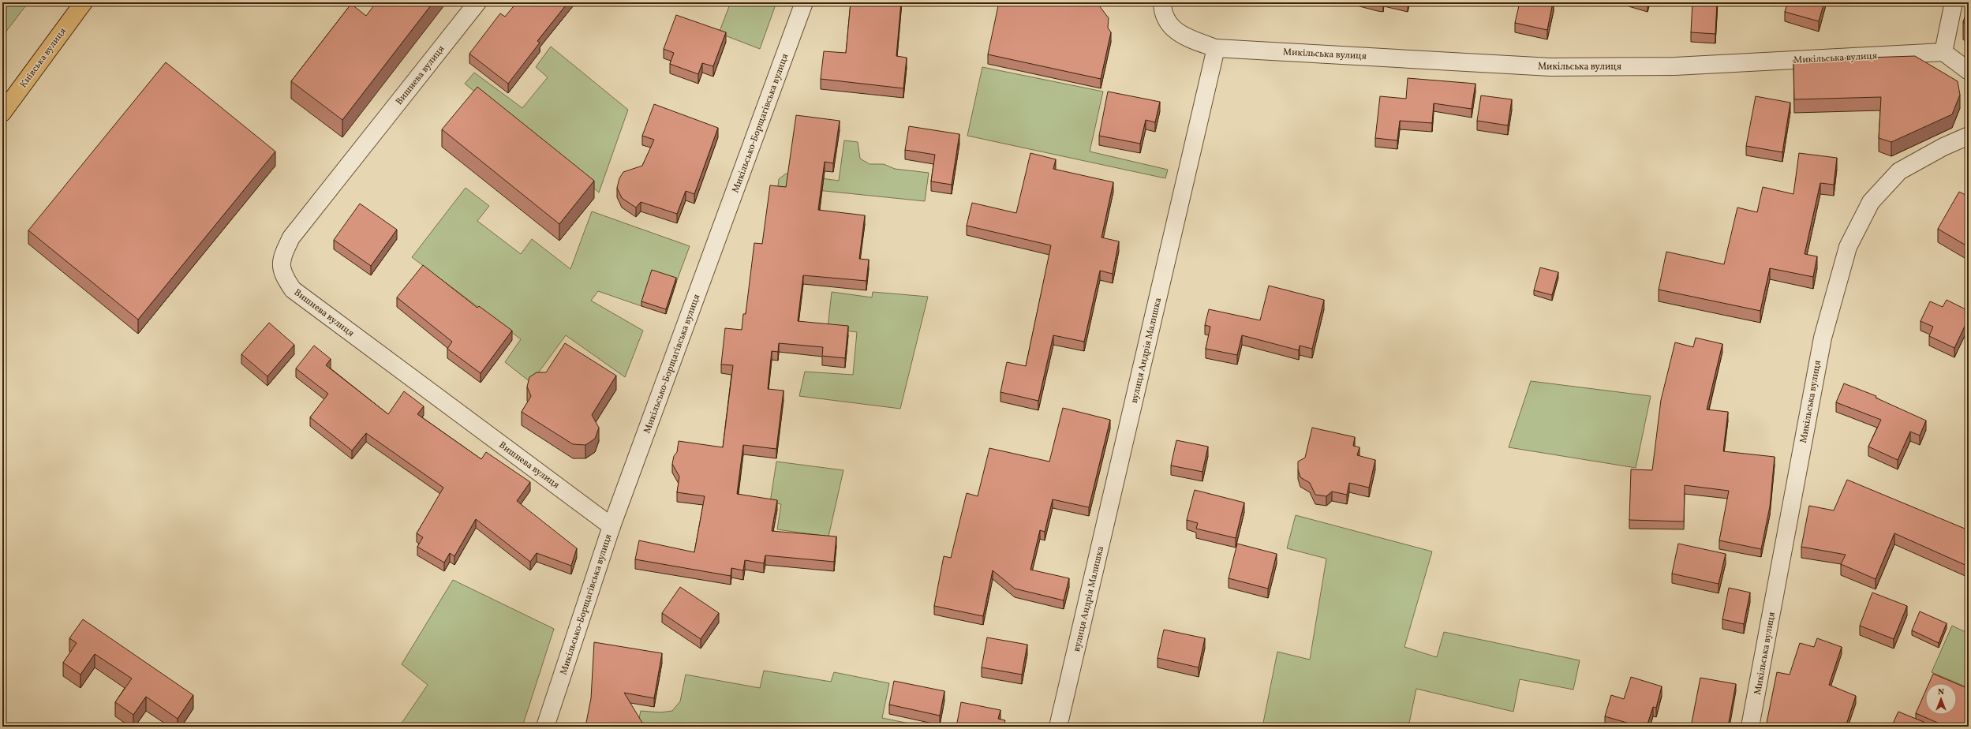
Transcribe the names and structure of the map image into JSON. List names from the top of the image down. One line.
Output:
{"streets":{"main road":["Київська вулиця"],"street":["Микільська вулиця","Вишнева вулиця","Микільсько-Борщагівська вулиця","вулиця Андрія Малишка"]},"crossings":[["Микільська вулиця","вулиця Андрія Малишка"],["Вишнева вулиця","Микільсько-Борщагівська вулиця"]],"north":"top"}
